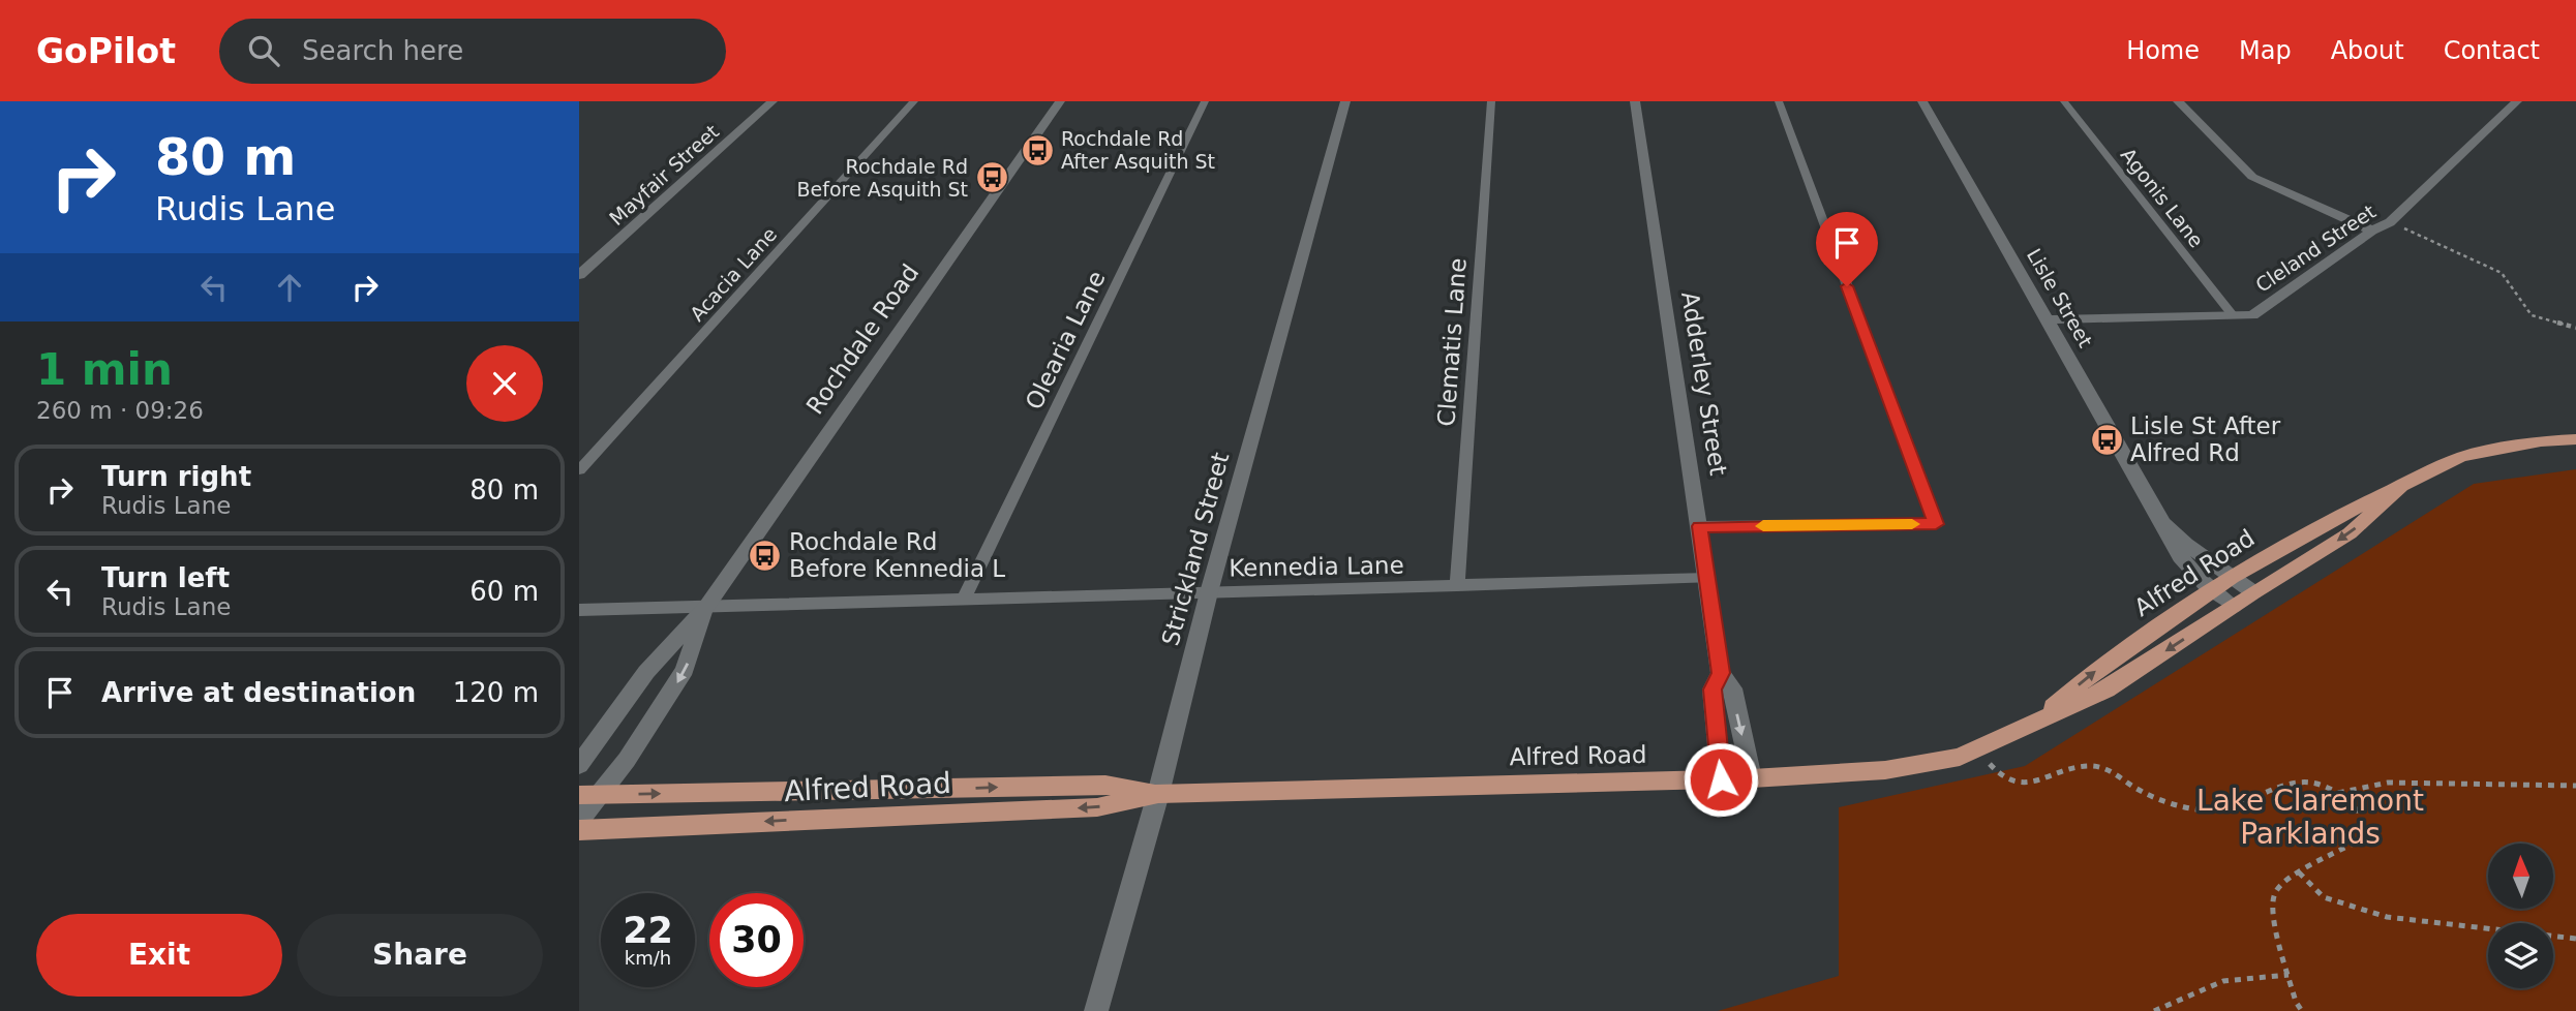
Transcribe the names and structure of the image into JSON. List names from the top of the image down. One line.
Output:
{"streets":{"main road":["Alfred Road"],"street":["Mayfair Street","Cleland Street","Lisle Street","Rochdale Road","Adderley Street","Strickland Street"],"lane":["Agonis Lane","Acacia Lane","Olearia Lane","Clematis Lane","Kennedia Lane"]},"crossings":[["Agonis Lane","Cleland Street"],["Cleland Street","Lisle Street"],["Lisle Street","Alfred Road"],["Rochdale Road","Kennedia Lane"],["Rochdale Road","Alfred Road"],["Olearia Lane","Kennedia Lane"],["Clematis Lane","Kennedia Lane"],["Adderley Street","Kennedia Lane"],["Adderley Street","Alfred Road"],["Strickland Street","Kennedia Lane"],["Strickland Street","Alfred Road"]],"parks":["Lake Claremont Parklands"],"places":{"bus stop":["Rochdale Rd After Asquith St","Rochdale Rd Before Asquith St","Lisle St After Alfred Rd","Rochdale Rd Before Kennedia L"]},"north":"top","page":{"header":"GoPilot","search":"Search here","nav":["Home","Map","About","Contact"],"turn":["80 m","Rudis Lane"],"heading":["1 min","260 m · 09:26"],"list":[{"name":"Turn right","note":"Rudis Lane","value":"80 m"},{"name":"Turn left","note":"Rudis Lane","value":"60 m"},{"name":"Arrive at destination","value":"120 m"}],"speed":"22 km/h","limit":"30","buttons":["Exit","Share"]}}
